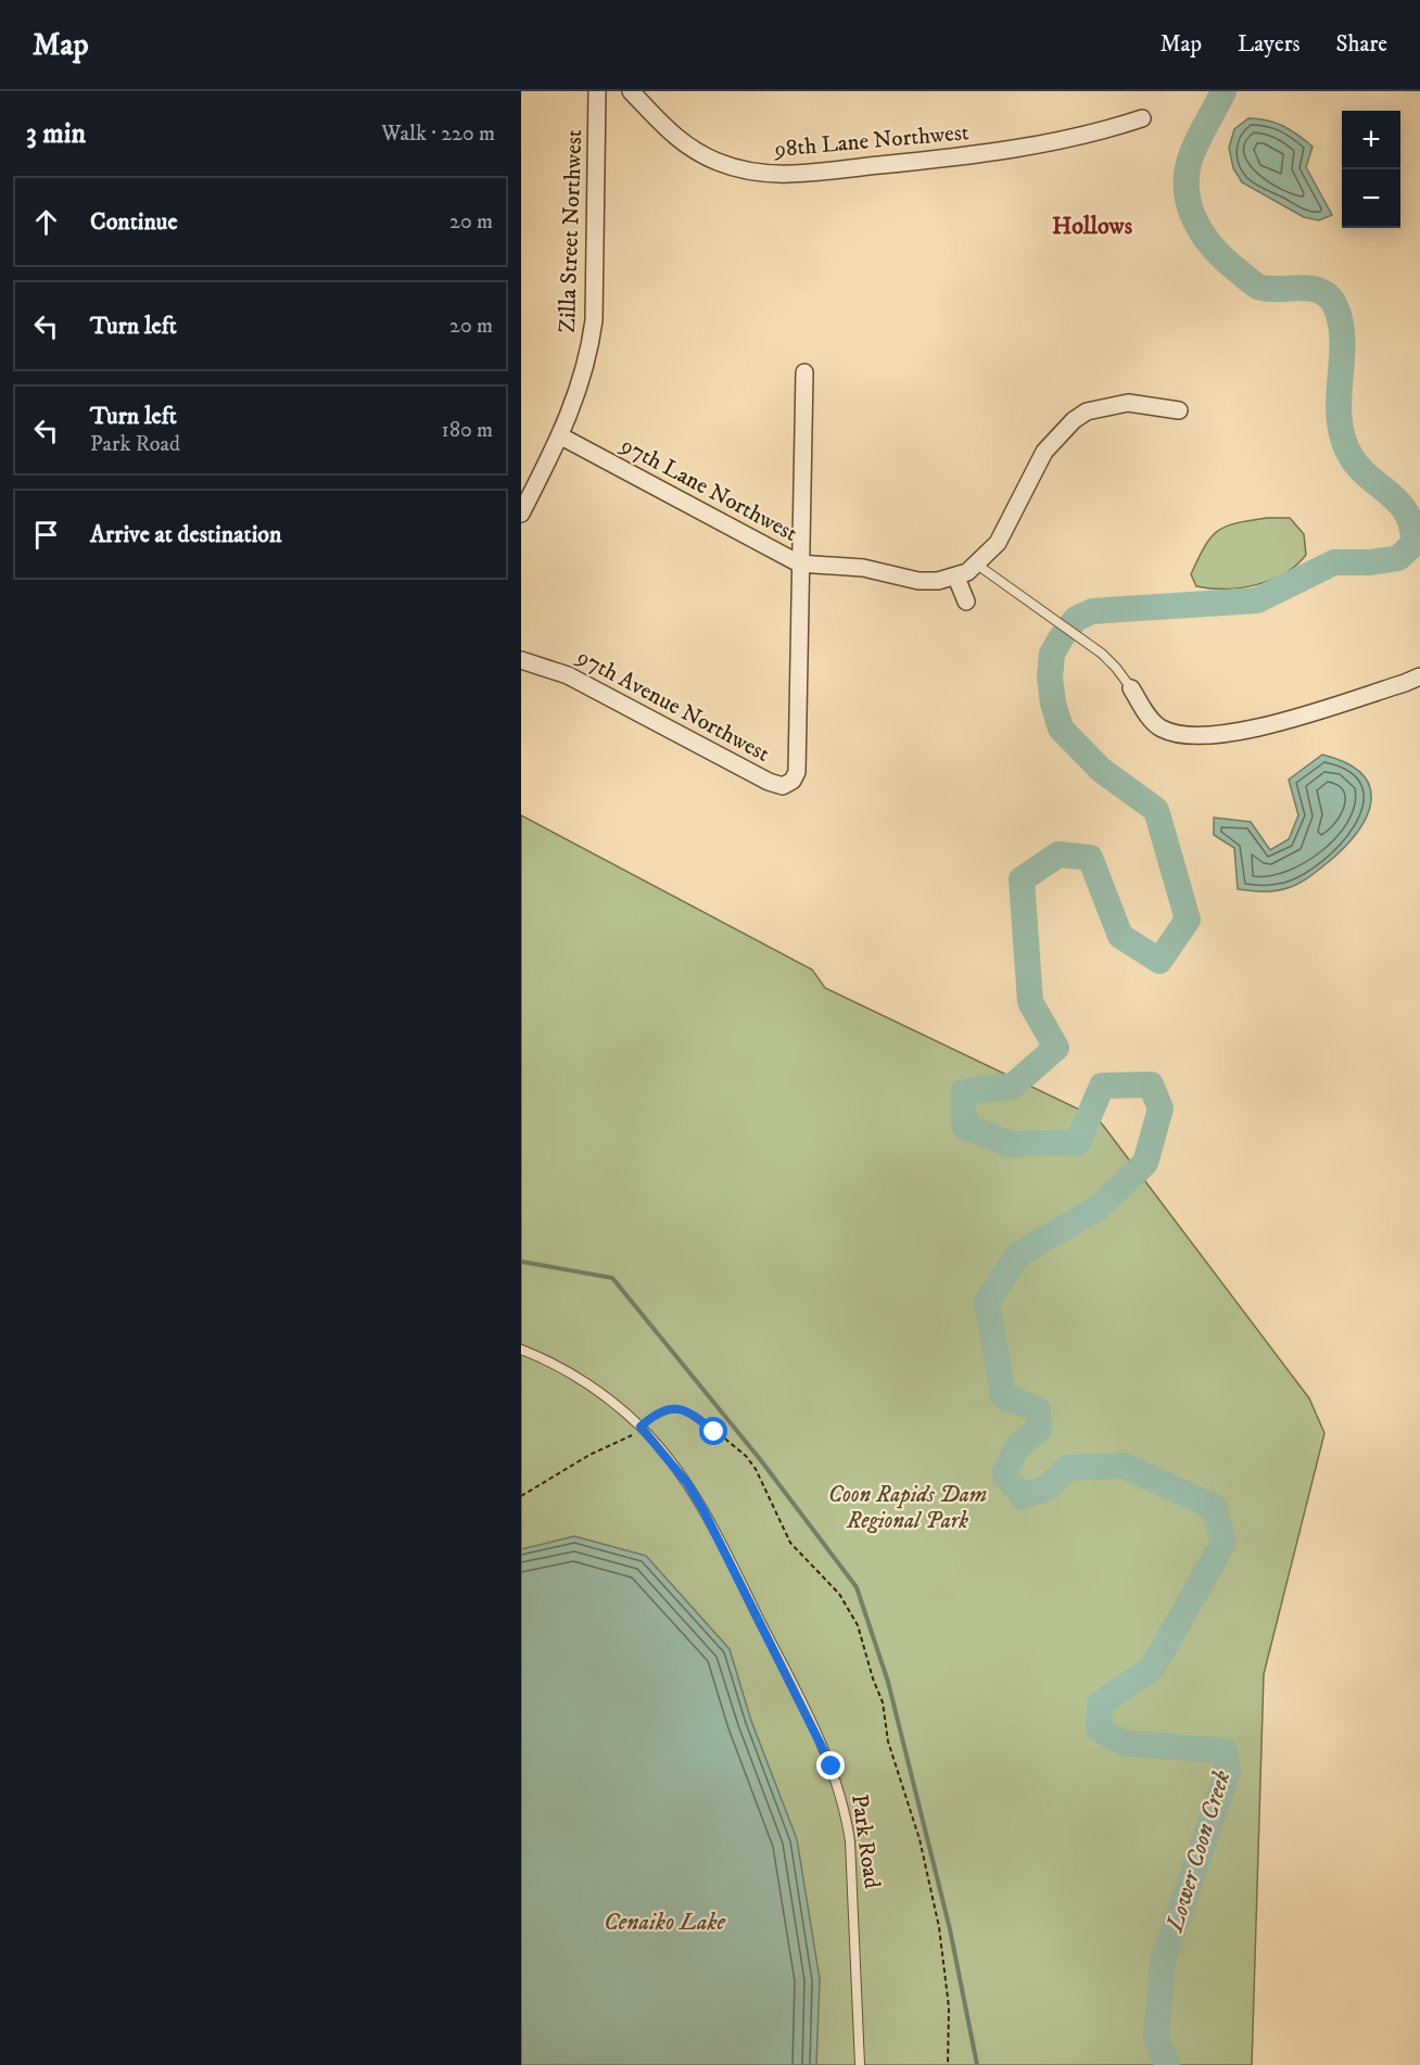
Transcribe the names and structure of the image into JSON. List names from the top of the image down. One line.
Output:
{"streets":{"street":["98th Lane Northwest","Zilla Street Northwest","97th Lane Northwest","97th Avenue Northwest"],"lane":["Park Road"]},"crossings":[["Zilla Street Northwest","97th Lane Northwest"],["97th Lane Northwest","97th Avenue Northwest"]],"districts":["Hollows"],"water":["Lower Coon Creek","Cenaiko Lake"],"parks":["Coon Rapids Dam Regional Park"],"page":{"header":"Map","nav":["Map","Layers","Share"],"heading":["3 min","Walk · 220 m"],"map_buttons":["+","−"],"list":[["Continue","20 m"],["Turn left","20 m"],["Turn left","Park Road","180 m"],"Arrive at destination"]}}
